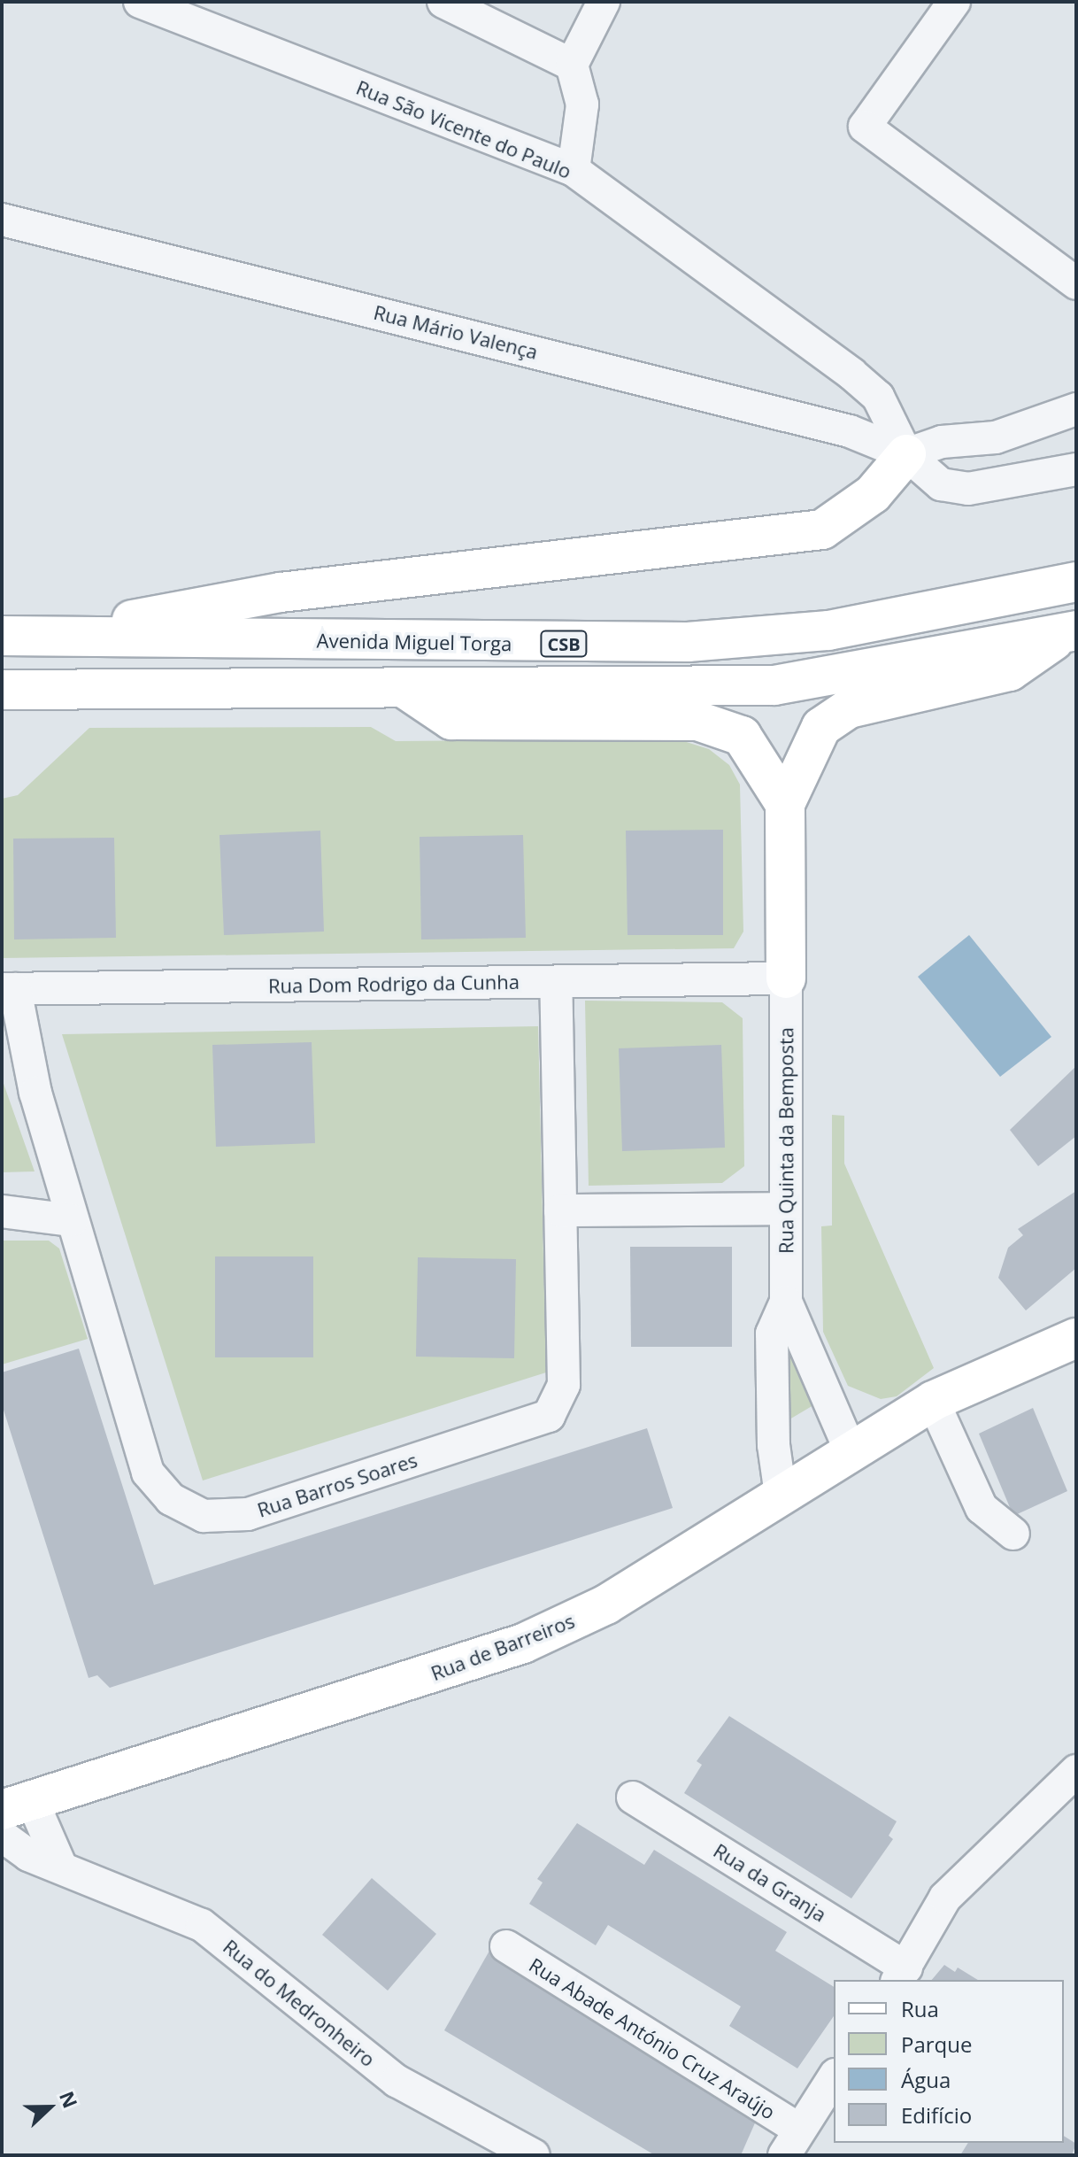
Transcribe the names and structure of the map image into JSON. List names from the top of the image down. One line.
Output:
{"streets":{"main road":["Avenida Miguel Torga","CSB","Rua de Barreiros"],"street":["Rua São Vicente do Paulo","Rua Mário Valença","Rua Dom Rodrigo da Cunha","Rua Quinta da Bemposta","Rua Barros Soares","Rua da Granja","Rua do Medronheiro","Rua Abade António Cruz Araújo"]},"crossings":[["Rua São Vicente do Paulo","Rua Mário Valença"],["Rua Dom Rodrigo da Cunha","Rua Quinta da Bemposta"],["Rua Dom Rodrigo da Cunha","Rua Barros Soares"],["Rua Quinta da Bemposta","Rua de Barreiros"]],"legend":["Rua","Parque","Água","Edifício"],"north":"right"}
